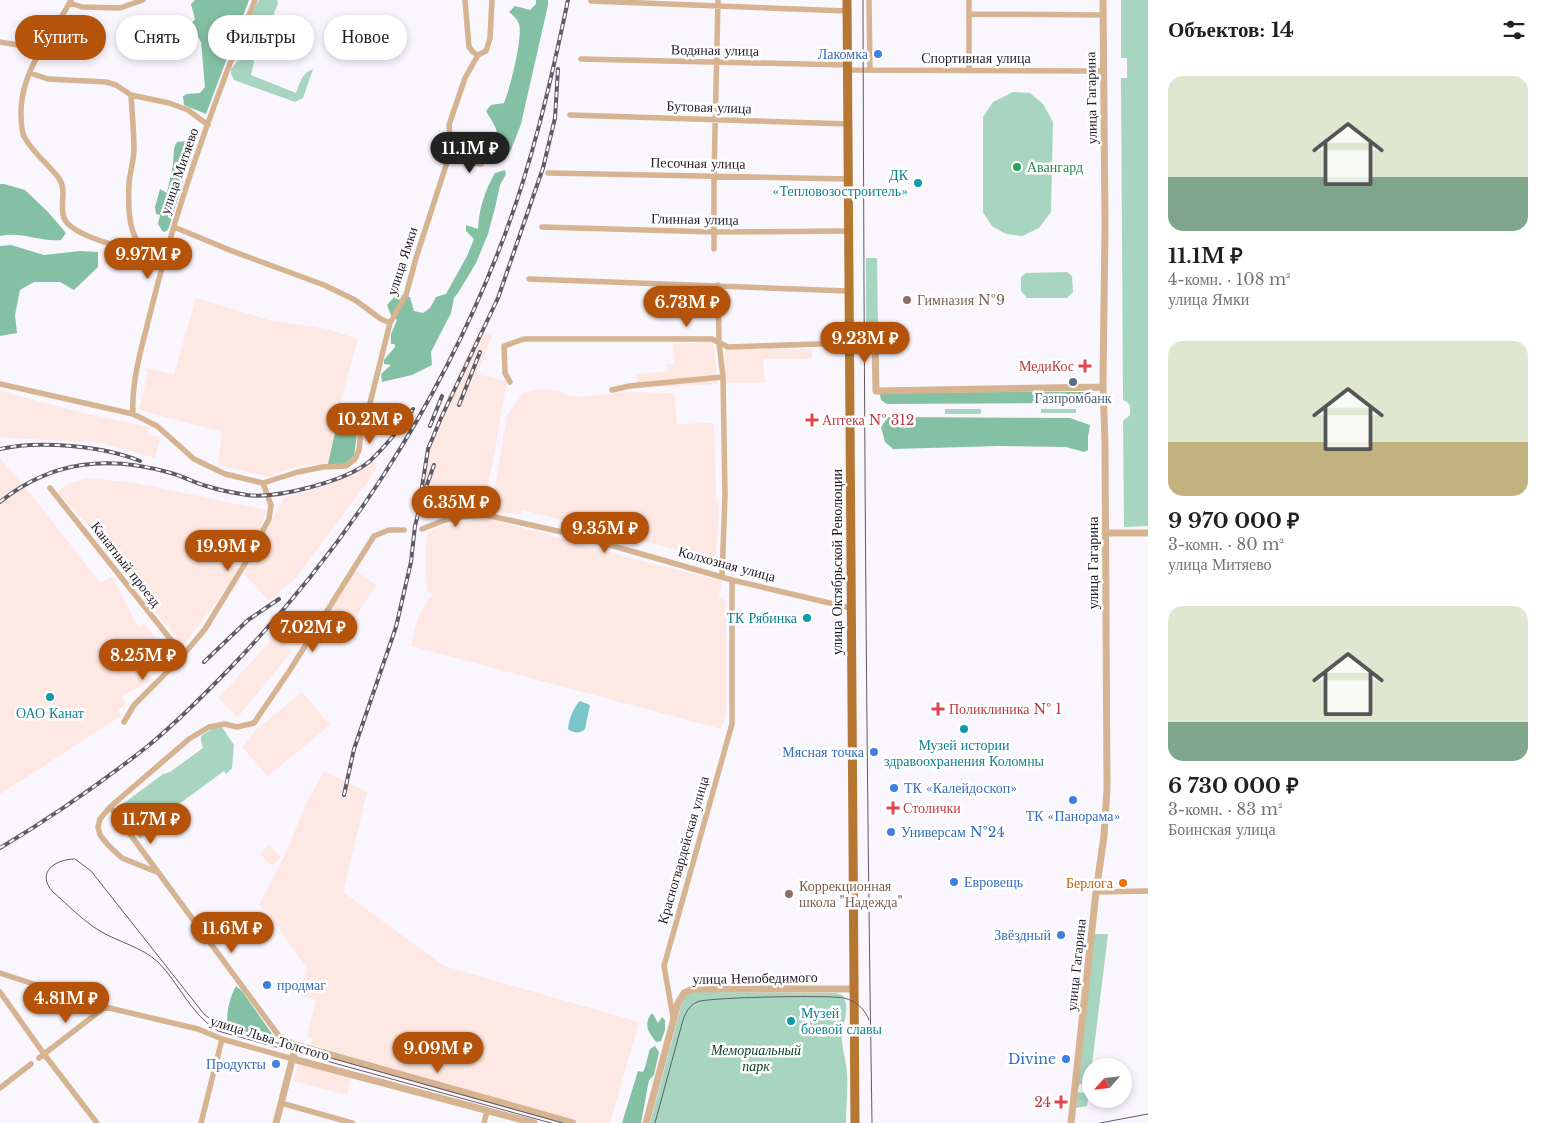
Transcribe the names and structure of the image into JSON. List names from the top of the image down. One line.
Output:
{"streets":{"main road":["улица Октябрьской Революции"],"street":["Водяная улица","Спортивная улица","улица Гагарина","Бутовая улица","Песочная улица","улица Митяево","Глинная улица","улица Ямки","Канатный проезд","Колхозная улица","Красногвардейская улица","улица Непобедимого","улица Льва Толстого"]},"crossings":[["Водяная улица","Спортивная улица"],["Водяная улица","улица Октябрьской Революции"],["Спортивная улица","улица Гагарина"],["Спортивная улица","улица Октябрьской Революции"],["Бутовая улица","улица Октябрьской Революции"],["Песочная улица","улица Октябрьской Революции"],["Глинная улица","улица Октябрьской Революции"],["улица Октябрьской Революции","Колхозная улица"],["улица Октябрьской Революции","улица Непобедимого"],["Колхозная улица","Красногвардейская улица"],["Красногвардейская улица","улица Непобедимого"]],"parks":["Мемориальный парк"],"places":{"other":["Лакомка","Авангард","ДК «Тепловозостроитель»","Гимназия №9","Газпромбанк","ТК Рябинка","ОАО Канат","Музей истории здравоохранения Коломны","Мясная точка","ТК «Калейдоскоп»","ТК «Панорама»","Универсам №24","Евровещь","Берлога","Коррекционная школа \"Надежда\"","Звёздный","продмаг","Музей боевой славы","Divine","Продукты"],"health":["МедиКос","Аптека № 312","Поликлиника № 1","Столички","24"]},"north":"bottom left","page":{"heading":"Объектов: 14","chip":["Купить","Снять","Фильтры","Новое"],"list":[{"name":"11.1M ₽","note":"4-комн. · 108 m² · улица Ямки"},{"name":"9 970 000 ₽","note":"3-комн. · 80 m² · улица Митяево"},{"name":"6 730 000 ₽","note":"3-комн. · 83 m² · Боинская улица"}],"price":["11.1M ₽","9.97M ₽","6.73M ₽","9.23M ₽","10.2M ₽","6.35M ₽","9.35M ₽","19.9M ₽","7.02M ₽","8.25M ₽","11.7M ₽","11.6M ₽","4.81M ₽","9.09M ₽"]}}
